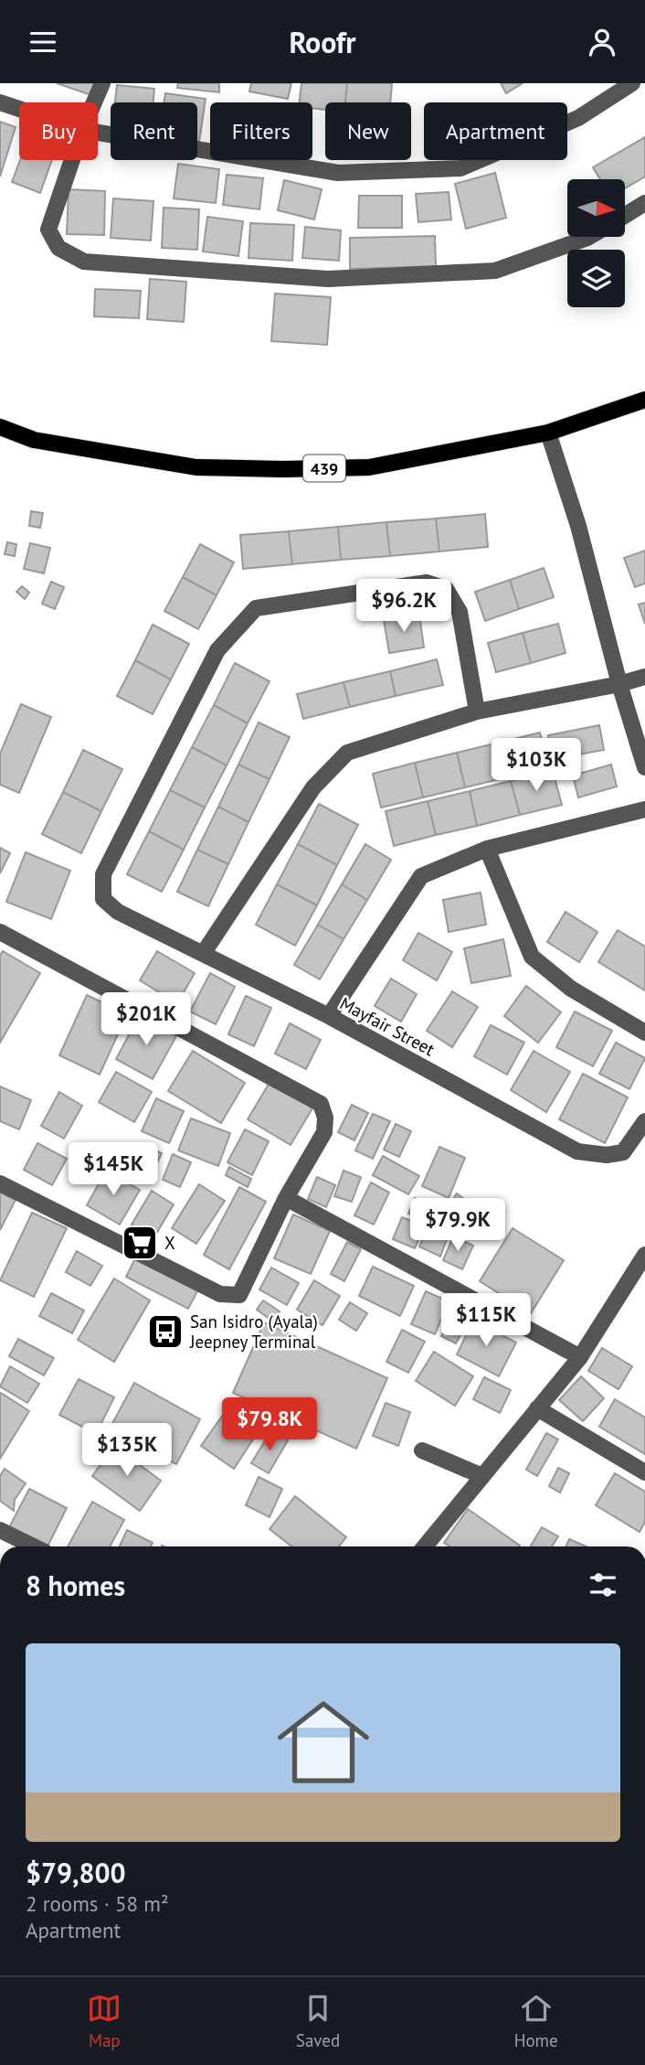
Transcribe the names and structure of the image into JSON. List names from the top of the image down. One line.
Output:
{"streets":{"main road":["439"],"street":["Mayfair Street"]},"places":{"supermarket":["X"],"bus stop":["San Isidro (Ayala) Jeepney Terminal"]},"north":"right","page":{"header":"Roofr","chip":["Buy","Rent","Filters","New","Apartment"],"price":["$96.2K","$103K","$201K","$145K","$79.9K","$115K","$79.8K","$135K"],"heading":"8 homes","list":[{"name":"$79,800","note":"2 rooms · 58 m² · Apartment"}],"tabs":["Map","Saved","Home"]}}
